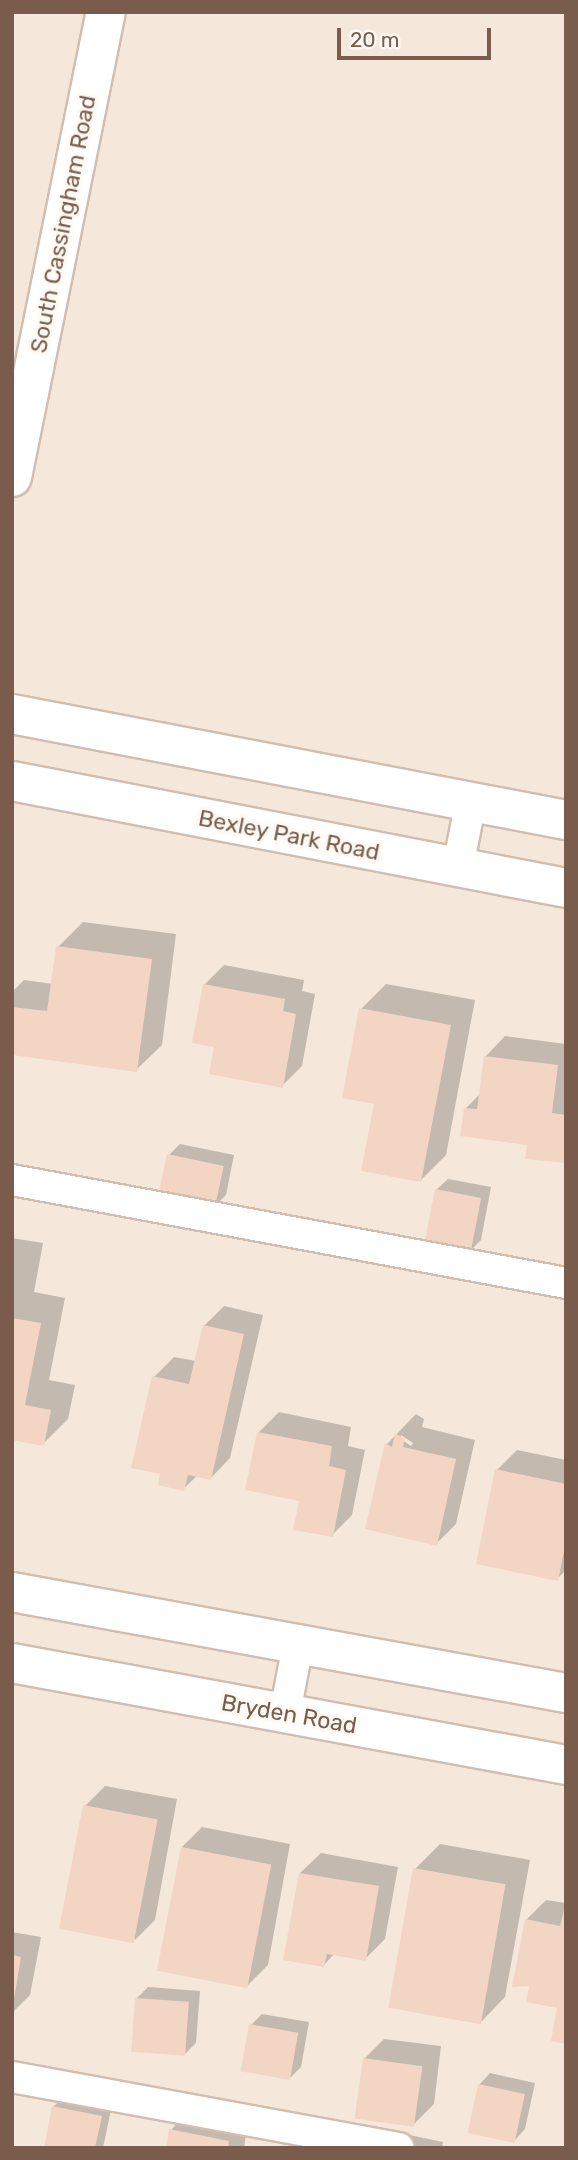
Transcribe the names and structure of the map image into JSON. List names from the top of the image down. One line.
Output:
{"streets":{"street":["South Cassingham Road","Bexley Park Road","Bryden Road"]},"scale_bar":"20 m"}
